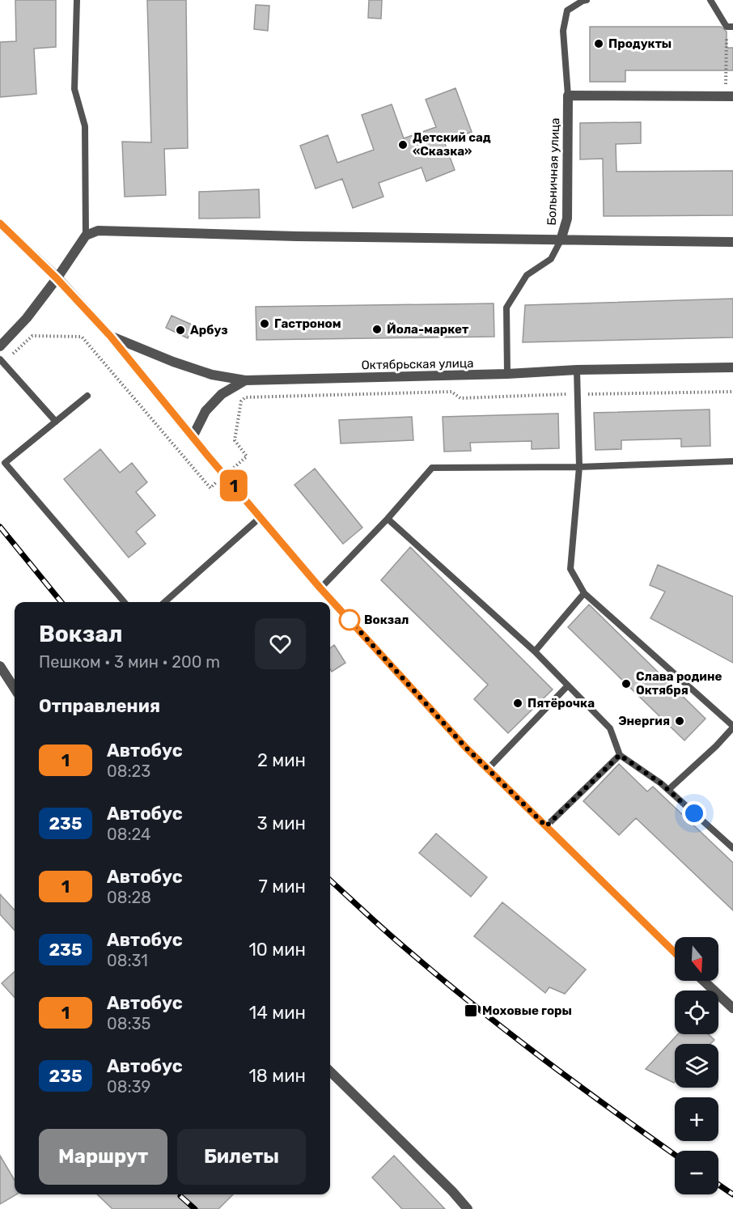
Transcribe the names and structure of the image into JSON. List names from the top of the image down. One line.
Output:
{"streets":{"street":["Больничная улица","Октябрьская улица"]},"places":{"other":["Продукты","Детский сад «Сказка»","Гастроном","Йола-маркет","Арбуз","Вокзал","Слава родине Октября","Пятёрочка","Энергия"],"transit":["Моховые горы"]},"lines":["bus line 1"],"north":"bottom","page":{"on_map":"1","heading":[["Вокзал","Пешком · 3 мин · 200 m"],"Отправления"],"list":[{"mark":"1","name":"Автобус","note":"08:23","value":"2 мин"},{"mark":"235","name":"Автобус","note":"08:24","value":"3 мин"},{"mark":"1","name":"Автобус","note":"08:28","value":"7 мин"},{"mark":"235","name":"Автобус","note":"08:31","value":"10 мин"},{"mark":"1","name":"Автобус","note":"08:35","value":"14 мин"},{"mark":"235","name":"Автобус","note":"08:39","value":"18 мин"}],"map_buttons":["+","−"],"buttons":["Маршрут","Билеты"]}}
